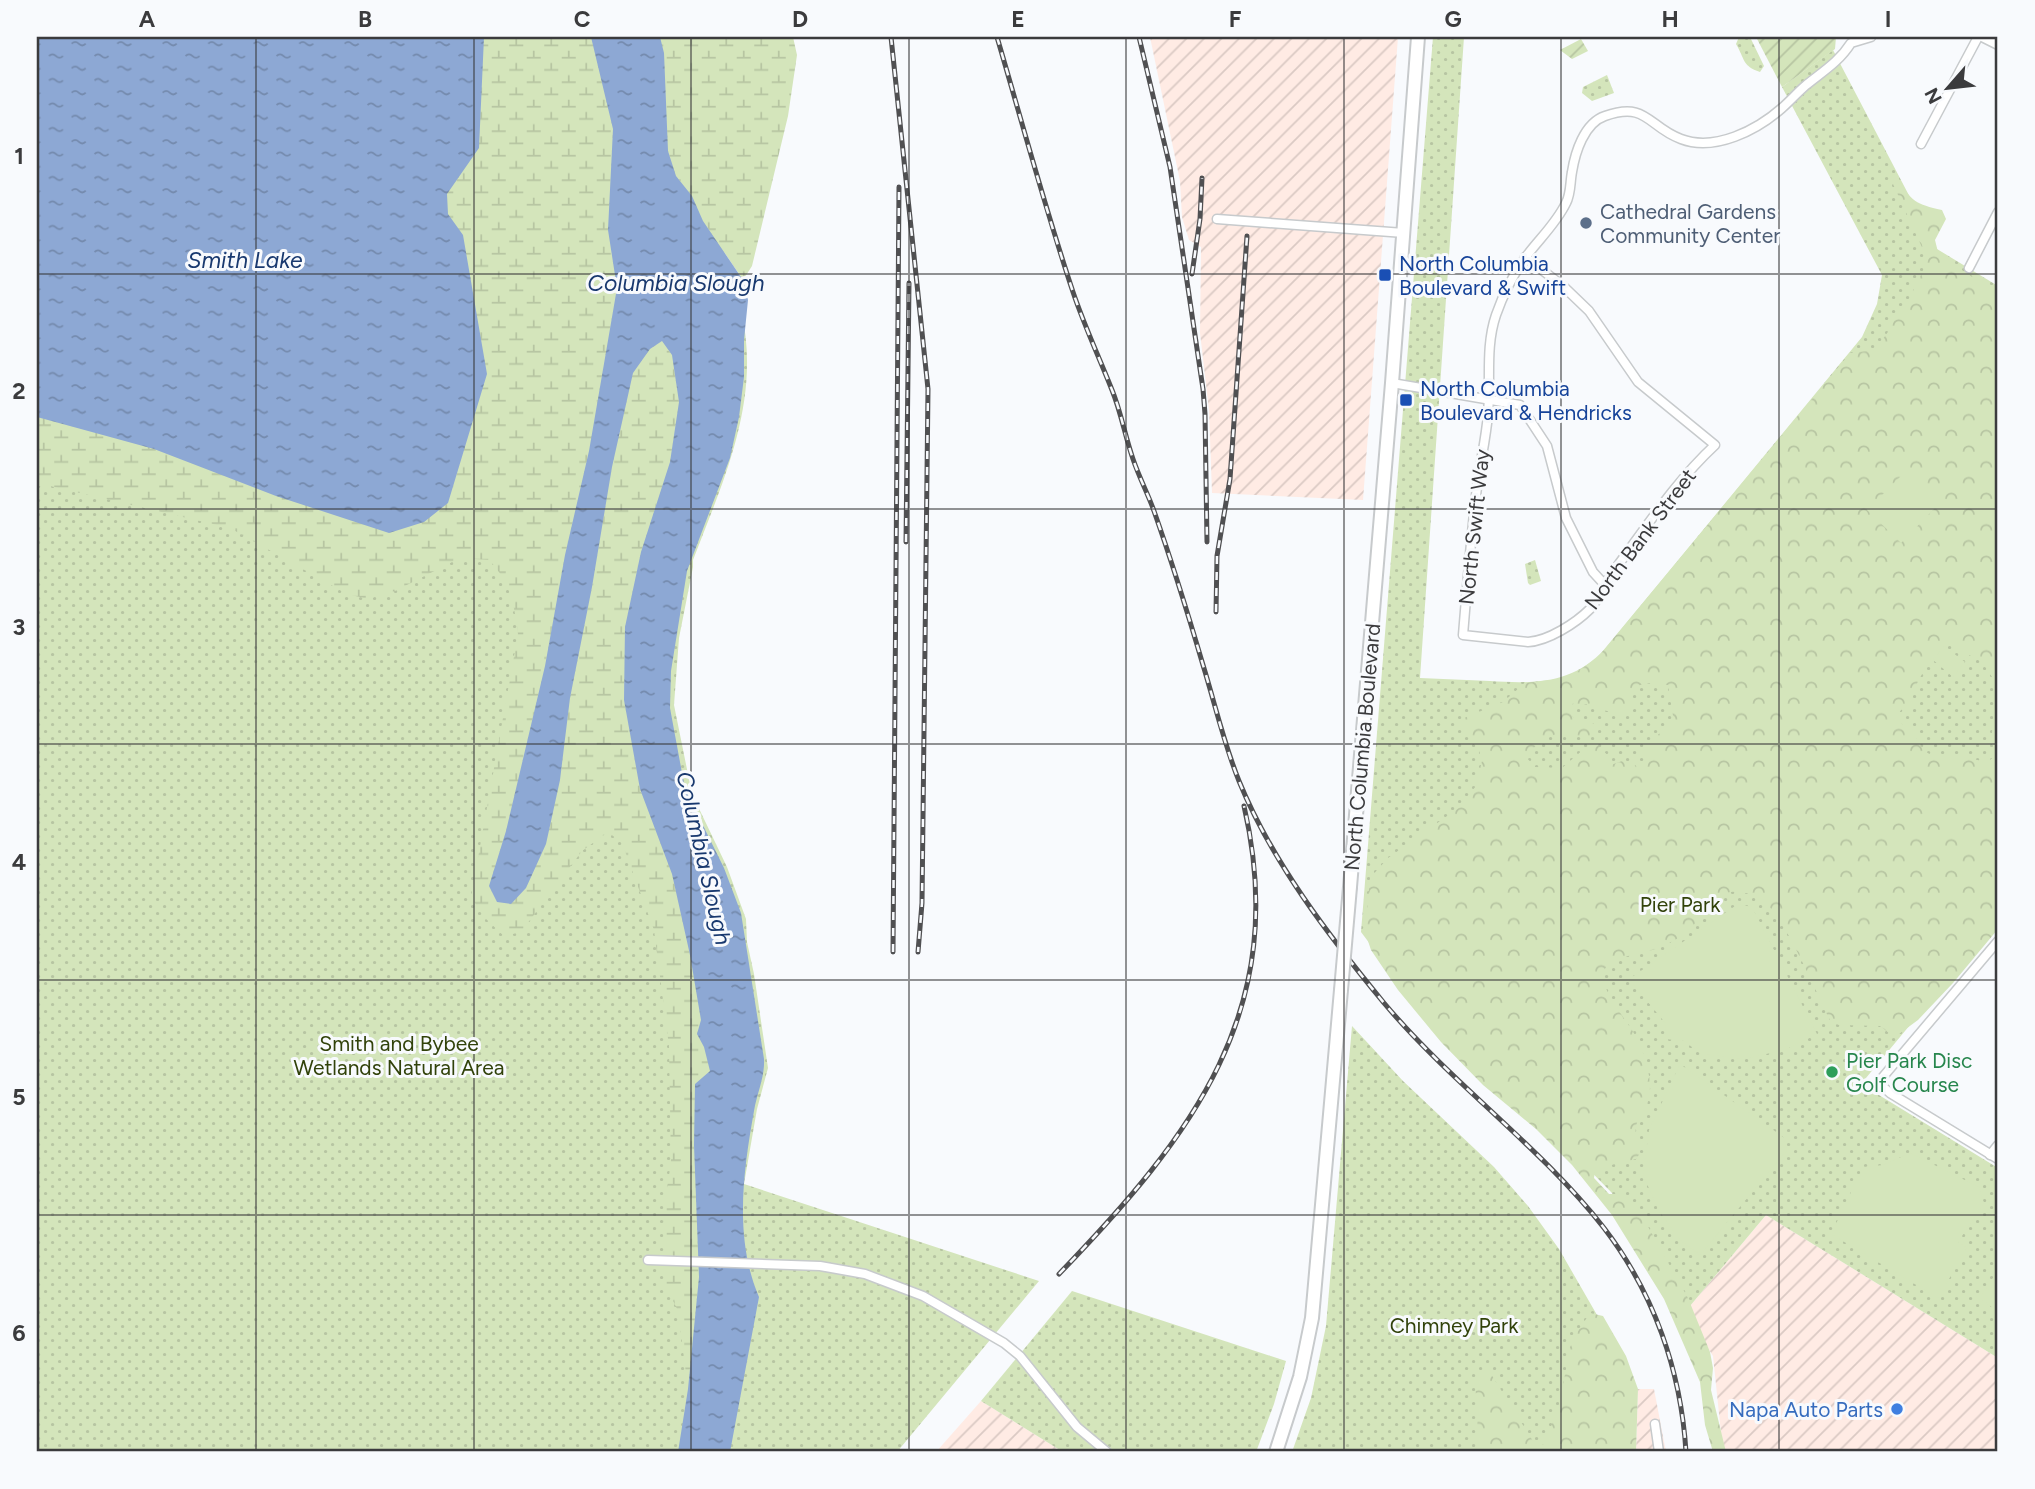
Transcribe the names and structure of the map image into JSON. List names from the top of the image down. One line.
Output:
{"streets":{"main road":["North Columbia Boulevard"],"street":["North Swift Way","North Bank Street"]},"crossings":[["North Swift Way","North Bank Street"]],"water":["Smith Lake","Columbia Slough"],"parks":["Pier Park","Smith and Bybee Wetlands Natural Area","Chimney Park"],"places":{"other":["Cathedral Gardens Community Center","Pier Park Disc Golf Course","Napa Auto Parts"],"transit":["North Columbia Boulevard & Swift","North Columbia Boulevard & Hendricks"]},"north":"bottom left","grid":{"columns":["A","B","C","D","E","F","G","H","I"],"rows":["1","2","3","4","5","6"]}}
